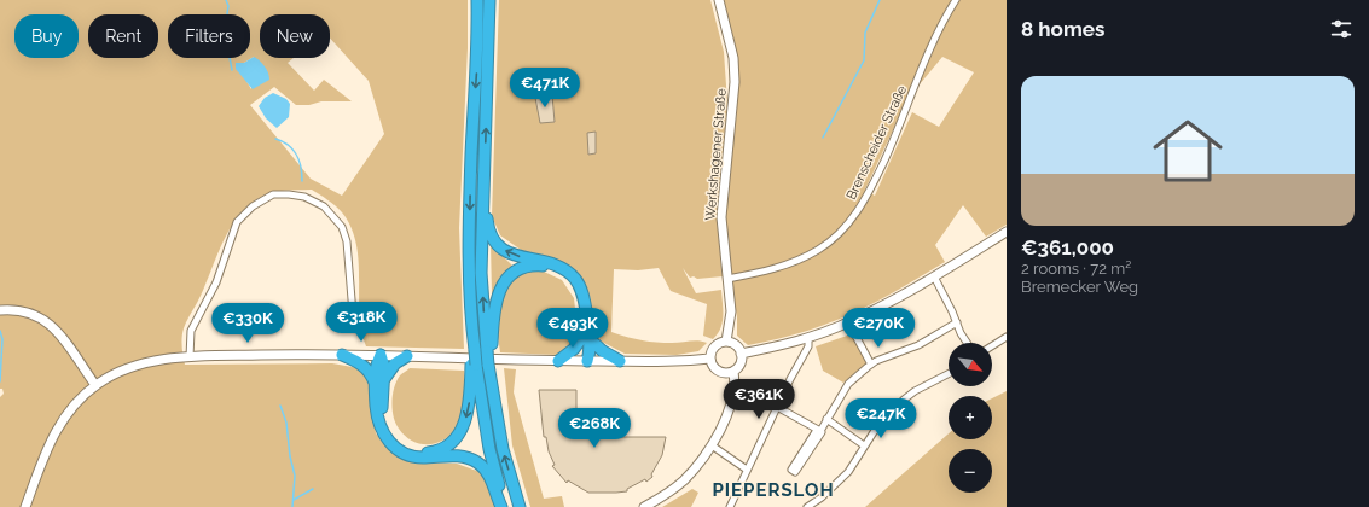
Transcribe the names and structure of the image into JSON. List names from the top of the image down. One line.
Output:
{"streets":{"main road":["Werkshagener Straße"],"street":["Brenscheider Straße"]},"crossings":[["Brenscheider Straße","Werkshagener Straße"]],"districts":["PIEPERSLOH"],"north":"bottom right","page":{"heading":"8 homes","chip":["Buy","Rent","Filters","New"],"list":[{"name":"€361,000","note":"2 rooms · 72 m² · Bremecker Weg"}],"price":["€471K","€318K","€330K","€493K","€270K","€361K","€247K","€268K"],"map_buttons":["+","−"]}}
